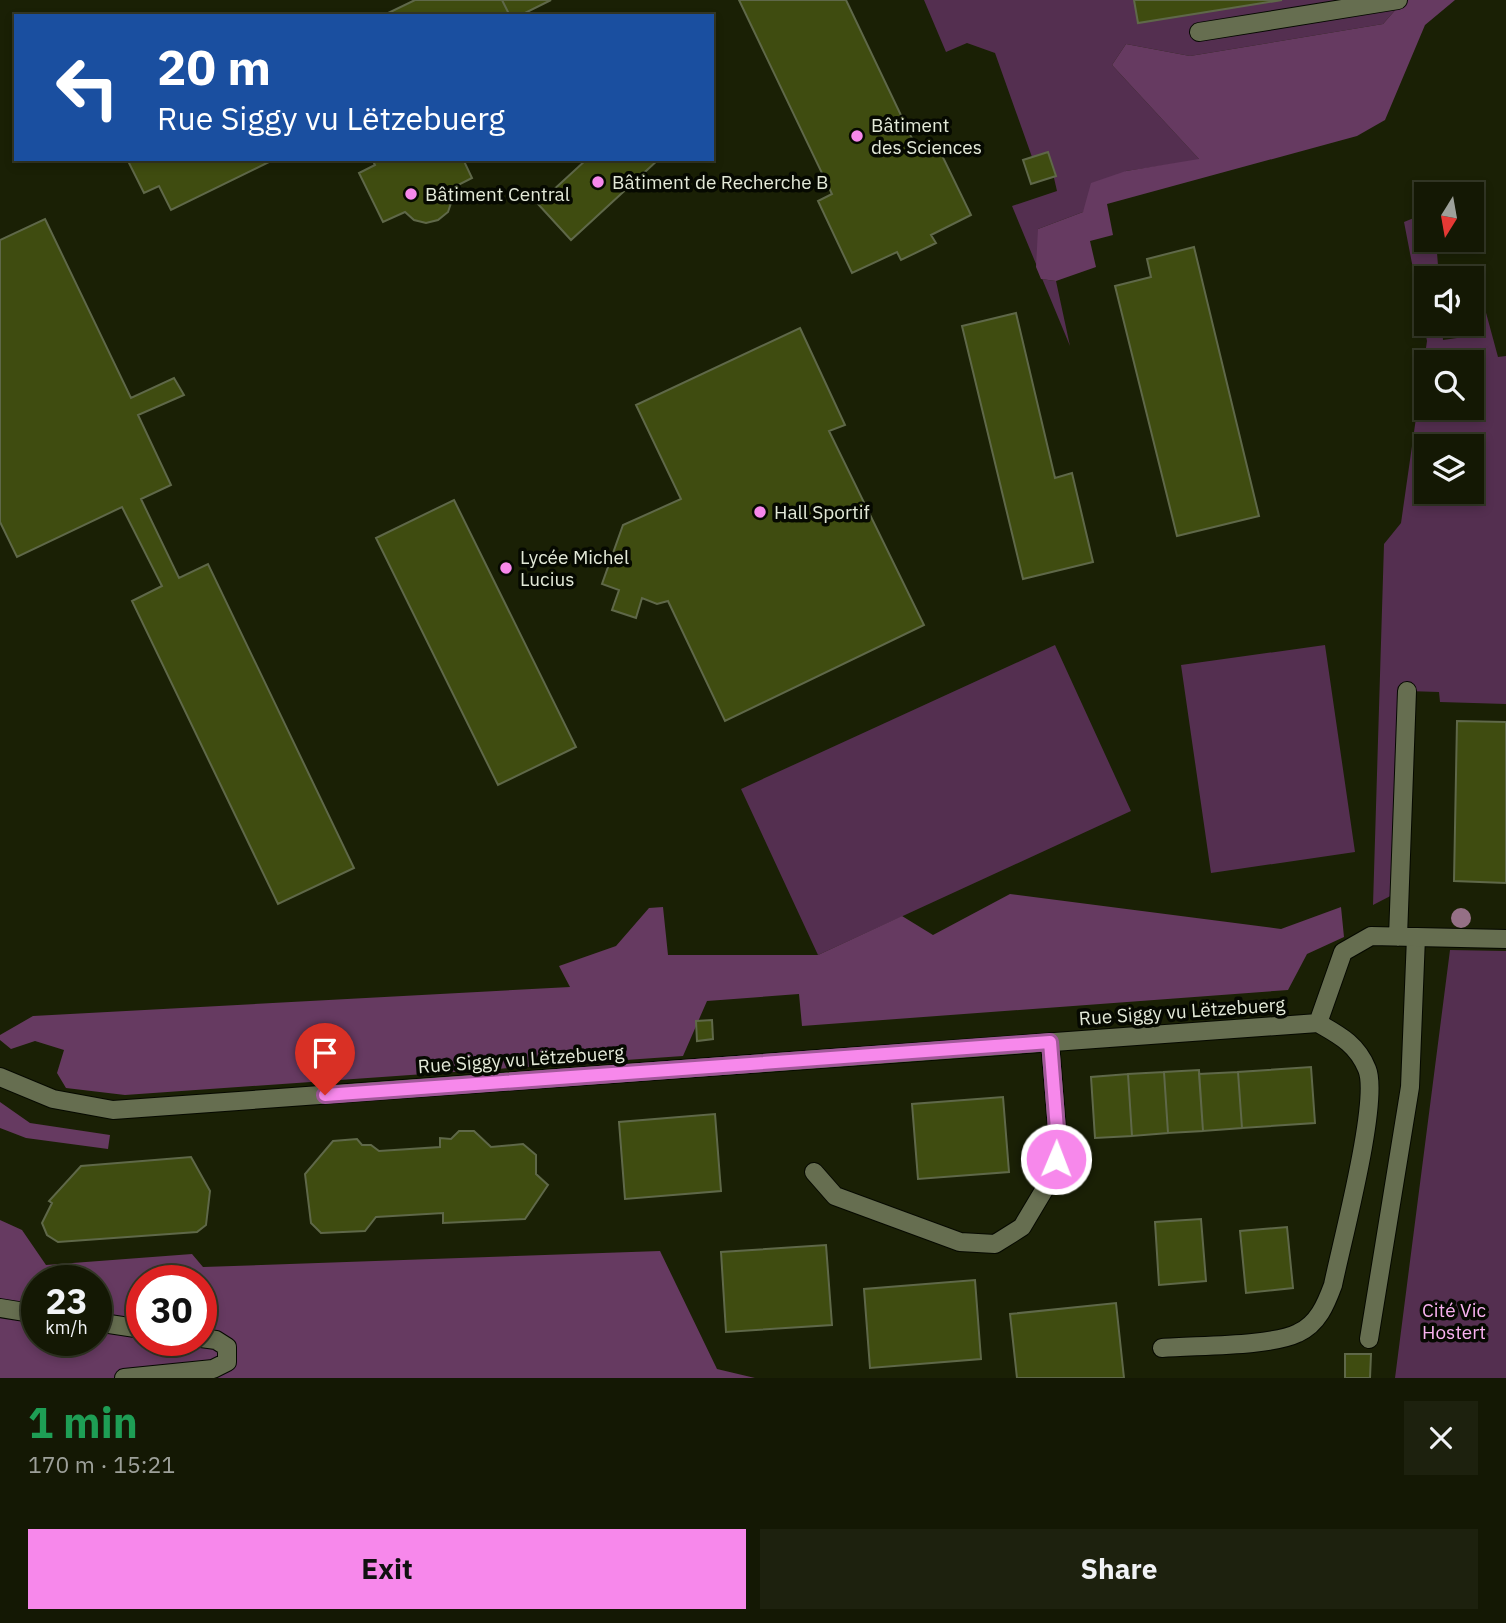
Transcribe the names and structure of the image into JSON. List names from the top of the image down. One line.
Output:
{"streets":{"street":["Rue Siggy vu Lëtzebuerg"]},"parks":["Cité Vic Hostert"],"places":["Bâtiment des Sciences","Bâtiment de Recherche B","Bâtiment Central","Hall Sportif","Lycée Michel Lucius"],"north":"bottom","page":{"turn":["20 m","Rue Siggy vu Lëtzebuerg"],"speed":"23 km/h","limit":"30","heading":["1 min","170 m · 15:21"],"buttons":["Exit","Share"]}}
